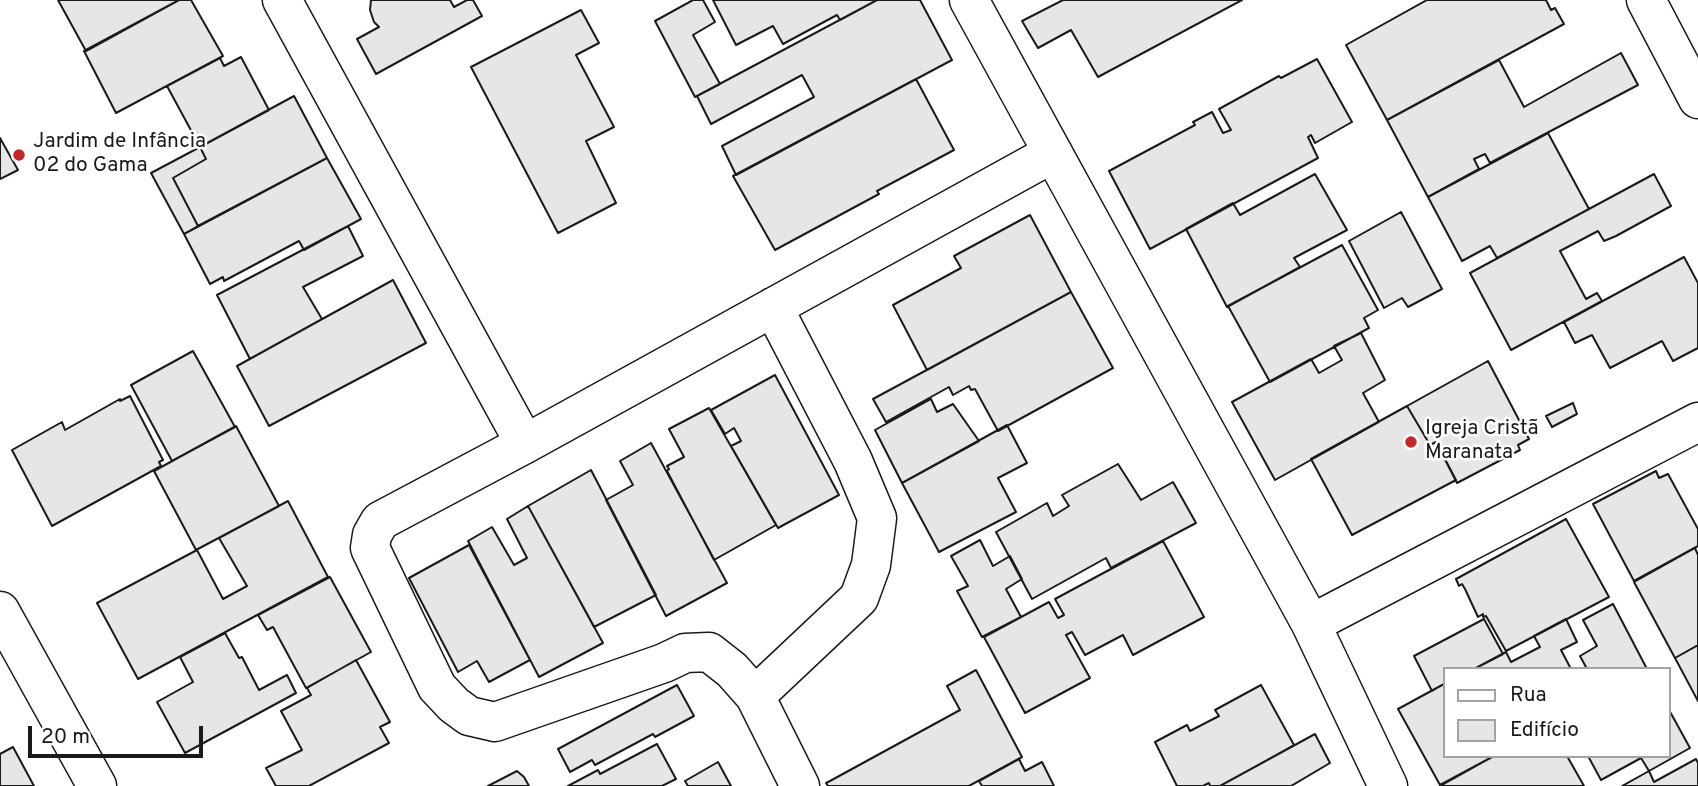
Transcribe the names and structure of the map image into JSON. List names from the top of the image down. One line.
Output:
{"places":["Jardim de Infância 02 do Gama","Igreja Cristã Maranata"],"legend":["Rua","Edifício"],"scale_bar":"20 m"}
